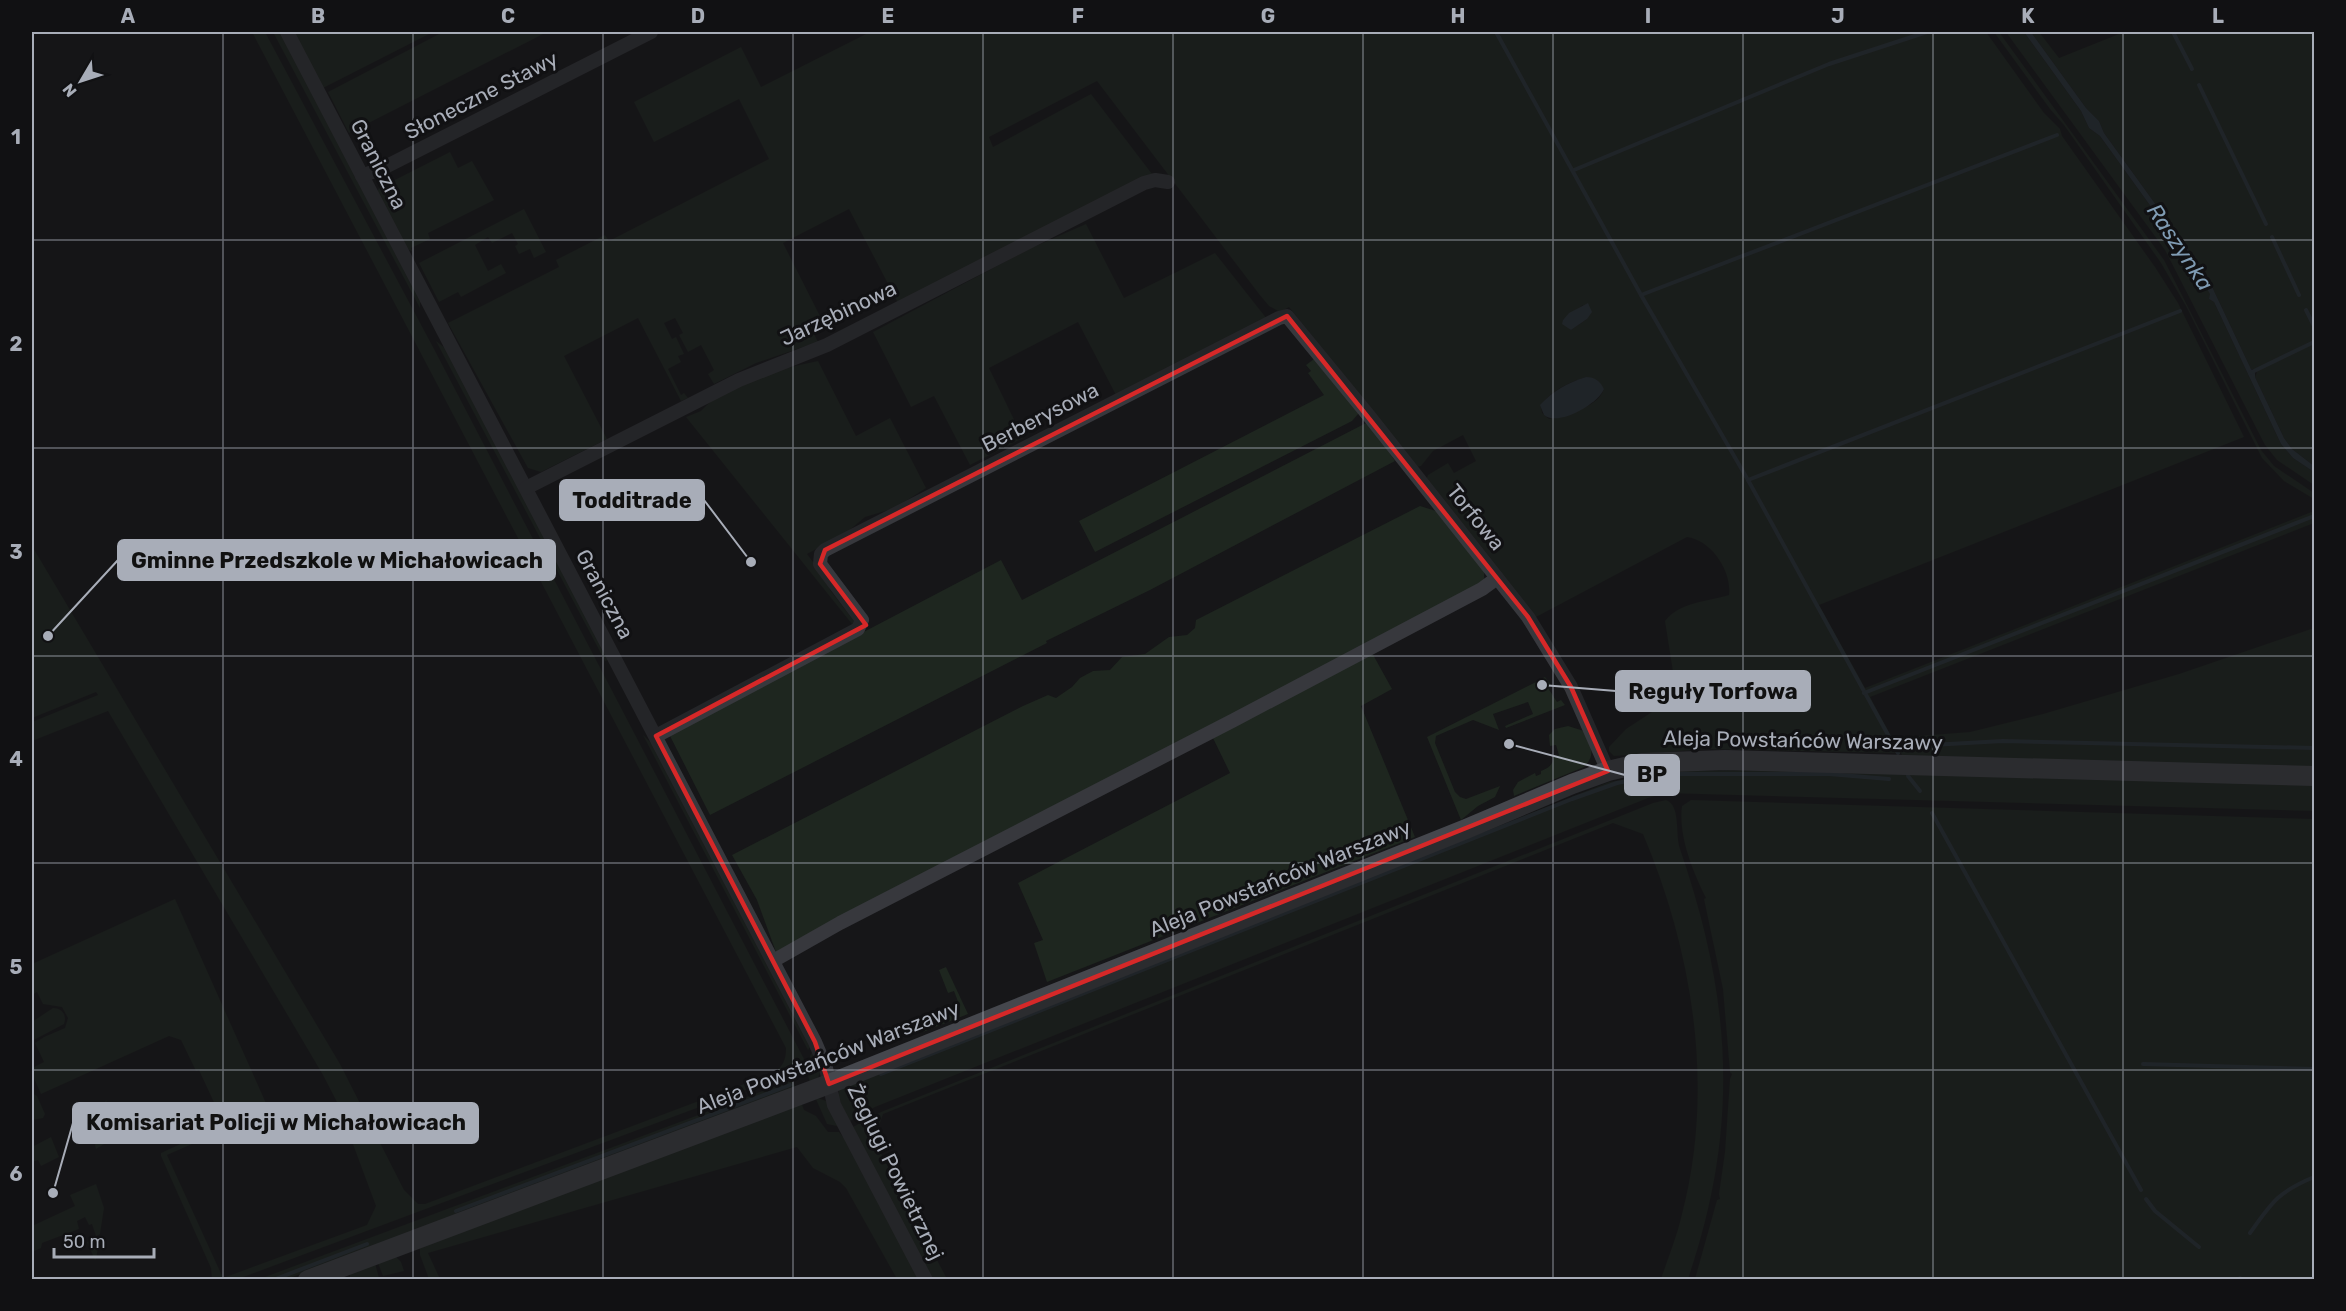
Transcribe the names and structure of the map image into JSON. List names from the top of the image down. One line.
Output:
{"streets":{"street":["Słoneczne Stawy","Graniczna","Jarzębinowa","Berberysowa","Torfowa","Aleja Powstańców Warszawy","Żeglugi Powietrznej"]},"crossings":[["Słoneczne Stawy","Graniczna"],["Graniczna","Jarzębinowa"],["Graniczna","Berberysowa"],["Graniczna","Aleja Powstańców Warszawy"],["Graniczna","Żeglugi Powietrznej"],["Berberysowa","Torfowa"],["Torfowa","Aleja Powstańców Warszawy"],["Aleja Powstańców Warszawy","Żeglugi Powietrznej"]],"water":["Raszynka"],"places":["Todditrade","Gminne Przedszkole w Michałowicach","Reguły Torfowa","BP","Komisariat Policji w Michałowicach"],"scale_bar":"50 m","north":"bottom left","grid":{"columns":["A","B","C","D","E","F","G","H","I","J","K","L"],"rows":["1","2","3","4","5","6"]}}
